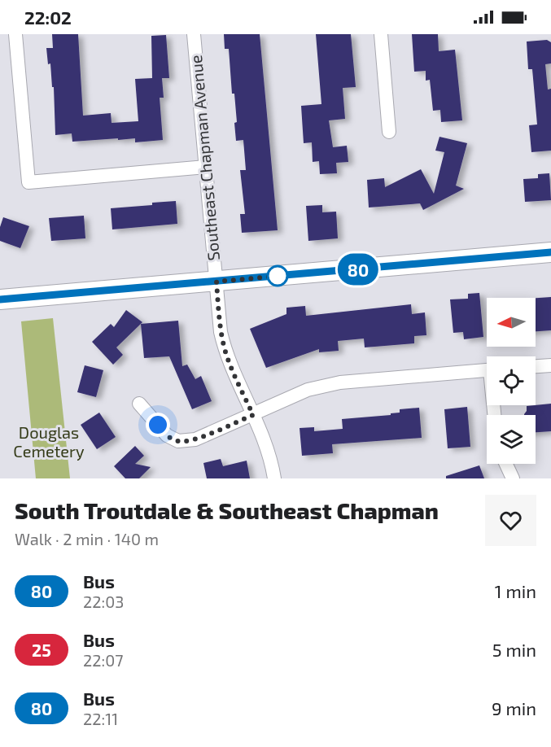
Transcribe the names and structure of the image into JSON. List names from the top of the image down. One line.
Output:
{"streets":{"street":["Southeast Chapman Avenue"]},"parks":["Douglas Cemetery"],"lines":["bus line 80"],"north":"left","page":{"status":"22:02","on_map":"80","heading":["South Troutdale & Southeast Chapman","Walk · 2 min · 140 m"],"list":[{"mark":"80","name":"Bus","note":"22:03","value":"1 min"},{"mark":"25","name":"Bus","note":"22:07","value":"5 min"},{"mark":"80","name":"Bus","note":"22:11","value":"9 min"}]}}
